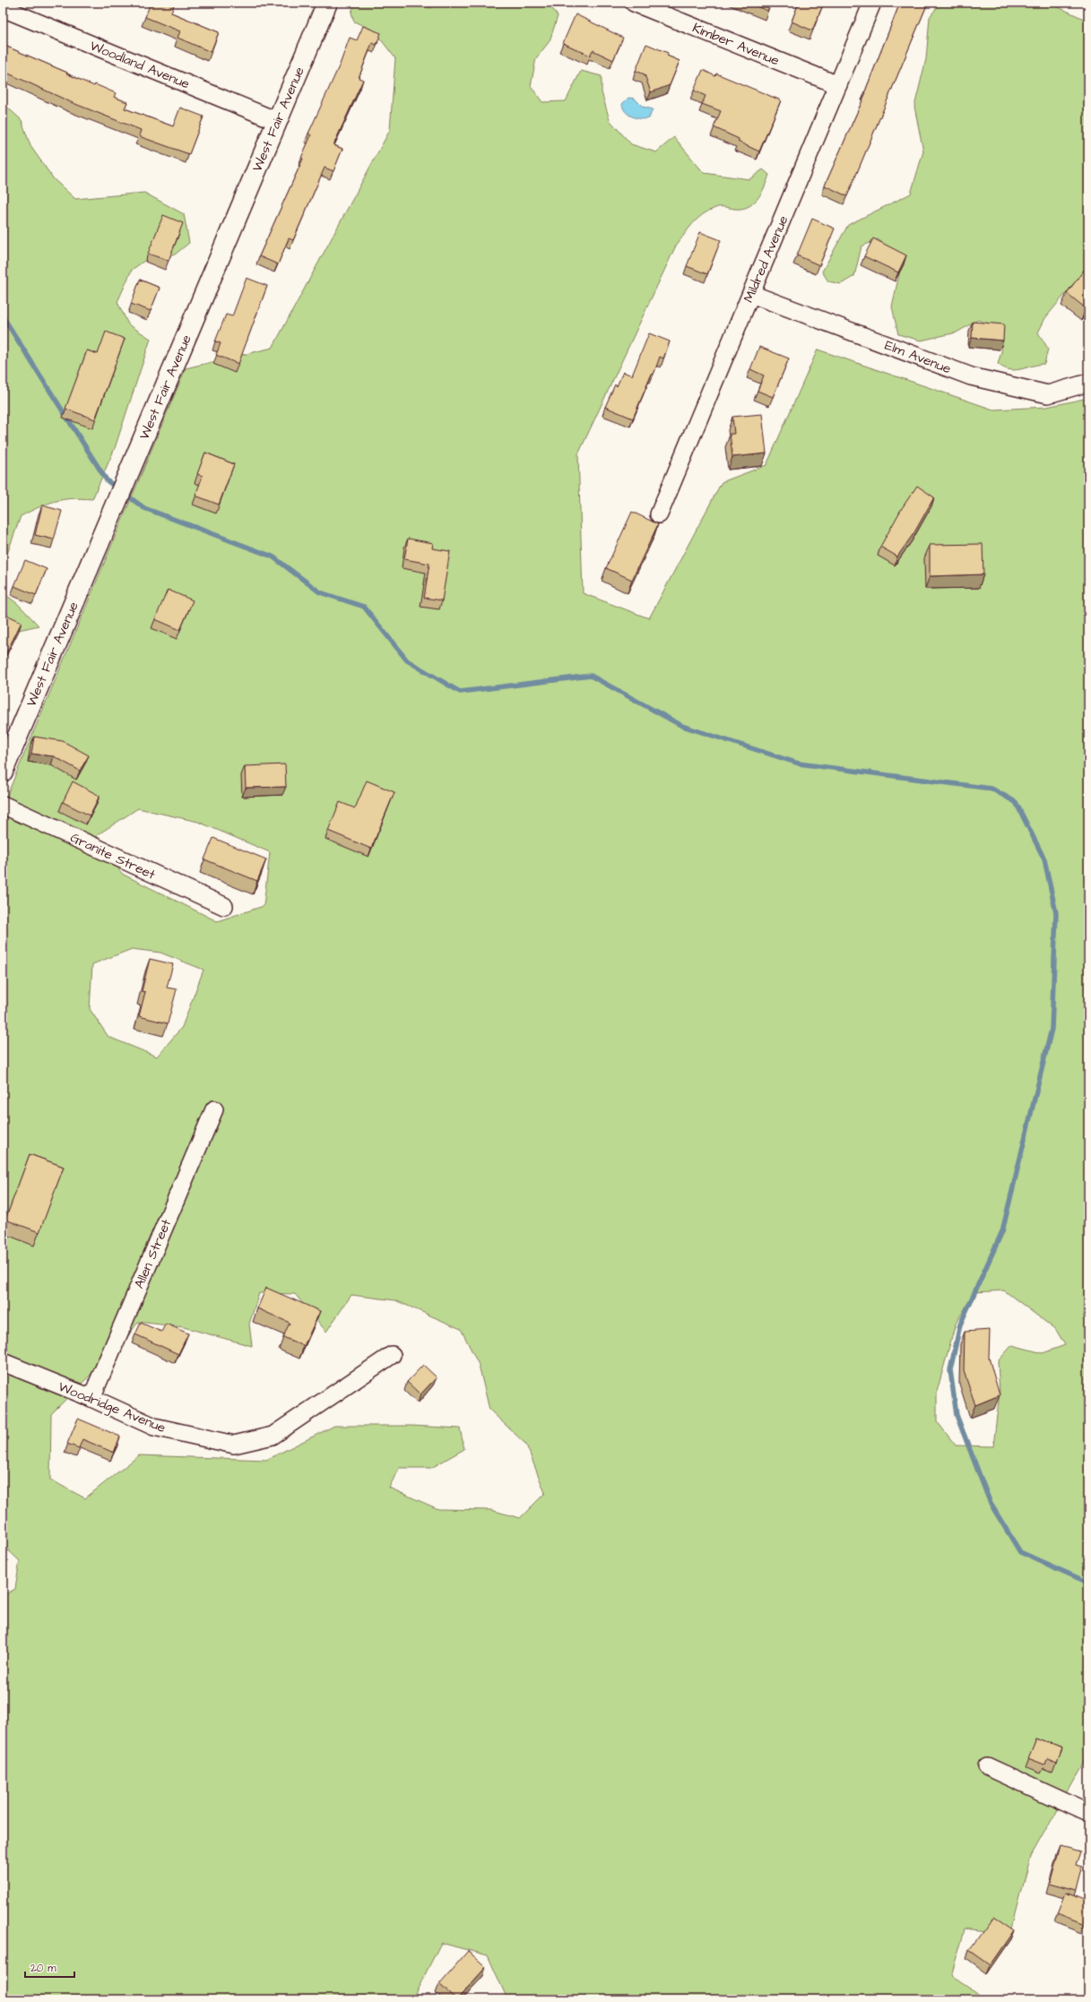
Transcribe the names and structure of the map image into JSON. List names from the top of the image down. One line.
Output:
{"streets":{"street":["Kimber Avenue","Woodland Avenue","West Fair Avenue","Mildred Avenue","Elm Avenue","Granite Street","Allen Street","Woodridge Avenue"]},"crossings":[["Kimber Avenue","Mildred Avenue"],["Woodland Avenue","West Fair Avenue"],["Mildred Avenue","Elm Avenue"],["Allen Street","Woodridge Avenue"]],"scale_bar":"20 m"}
